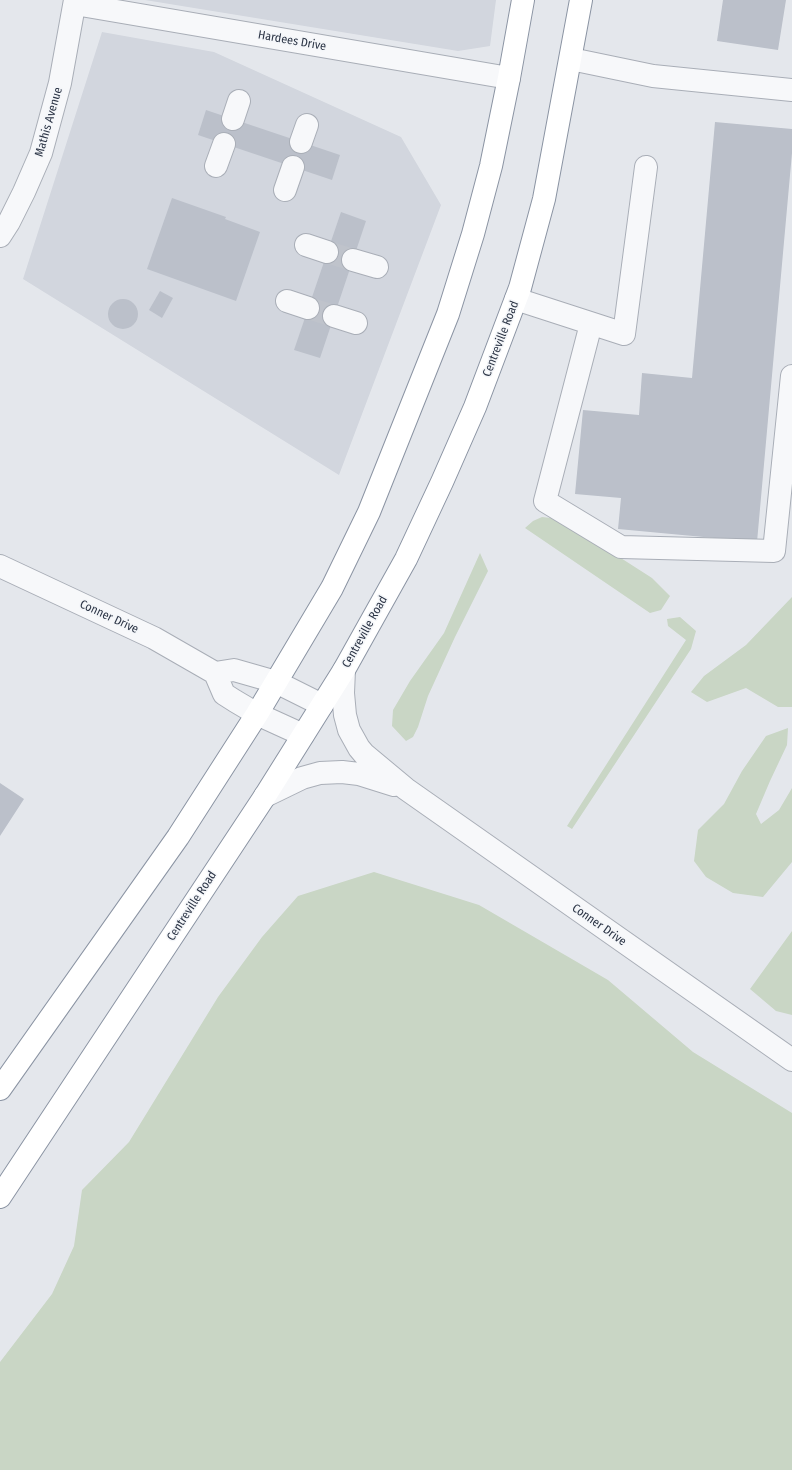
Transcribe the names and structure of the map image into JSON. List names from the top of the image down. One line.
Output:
{"streets":{"highway":["Centreville Road"],"street":["Hardees Drive","Mathis Avenue","Conner Drive"]},"crossings":[["Hardees Drive","Mathis Avenue"],["Centreville Road","Conner Drive"]]}
